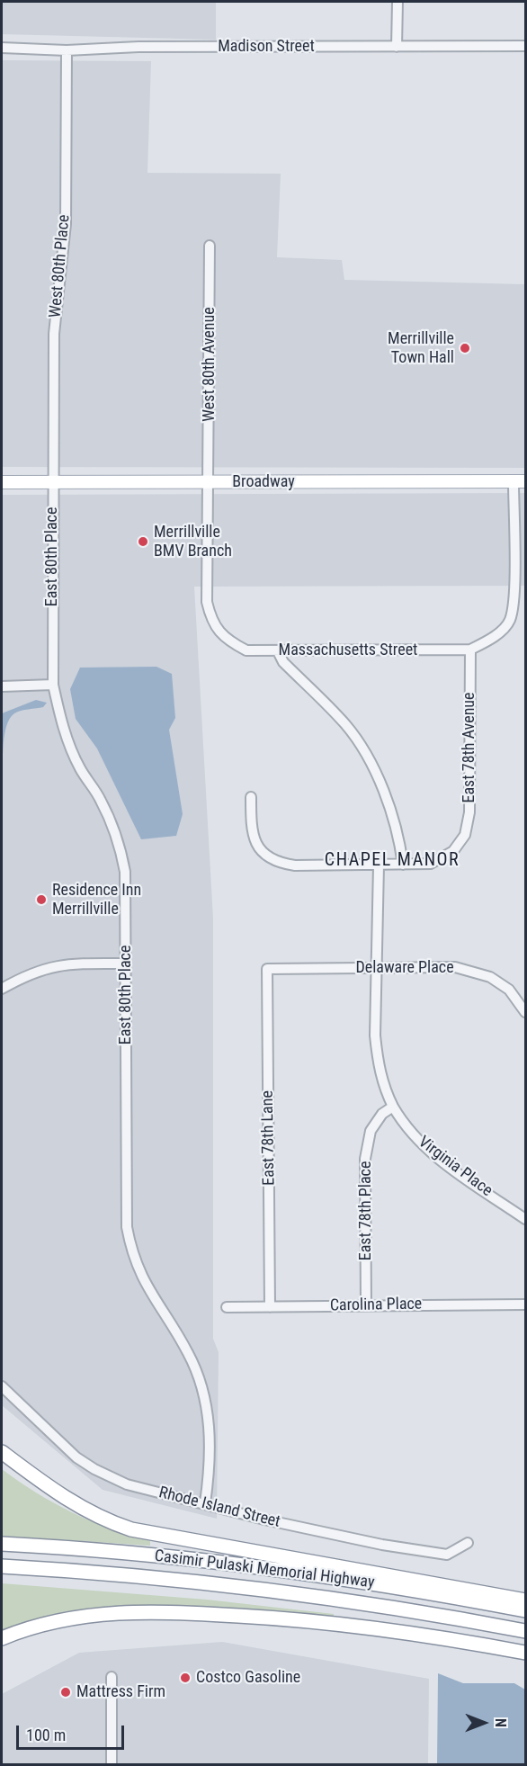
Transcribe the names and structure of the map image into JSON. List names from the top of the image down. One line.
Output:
{"streets":{"highway":["Casimir Pulaski Memorial Highway"],"main road":["Broadway"],"street":["Madison Street","West 80th Place","West 80th Avenue","East 80th Place","Massachusetts Street","East 78th Avenue","Delaware Place","East 78th Lane","Virginia Place","East 78th Place","Carolina Place","Rhode Island Street"]},"crossings":[["Madison Street","West 80th Place"],["West 80th Place","Broadway"],["West 80th Place","East 80th Place"],["West 80th Avenue","Broadway"],["West 80th Avenue","Massachusetts Street"],["Broadway","East 80th Place"],["Broadway","Massachusetts Street"],["East 80th Place","Rhode Island Street"],["Massachusetts Street","East 78th Avenue"],["Delaware Place","East 78th Lane"],["East 78th Lane","Carolina Place"],["Virginia Place","East 78th Place"],["East 78th Place","Carolina Place"]],"districts":["CHAPEL MANOR"],"places":["Merrillville Town Hall","Merrillville BMV Branch","Residence Inn Merrillville","Costco Gasoline","Mattress Firm"],"scale_bar":"100 m","north":"right"}
